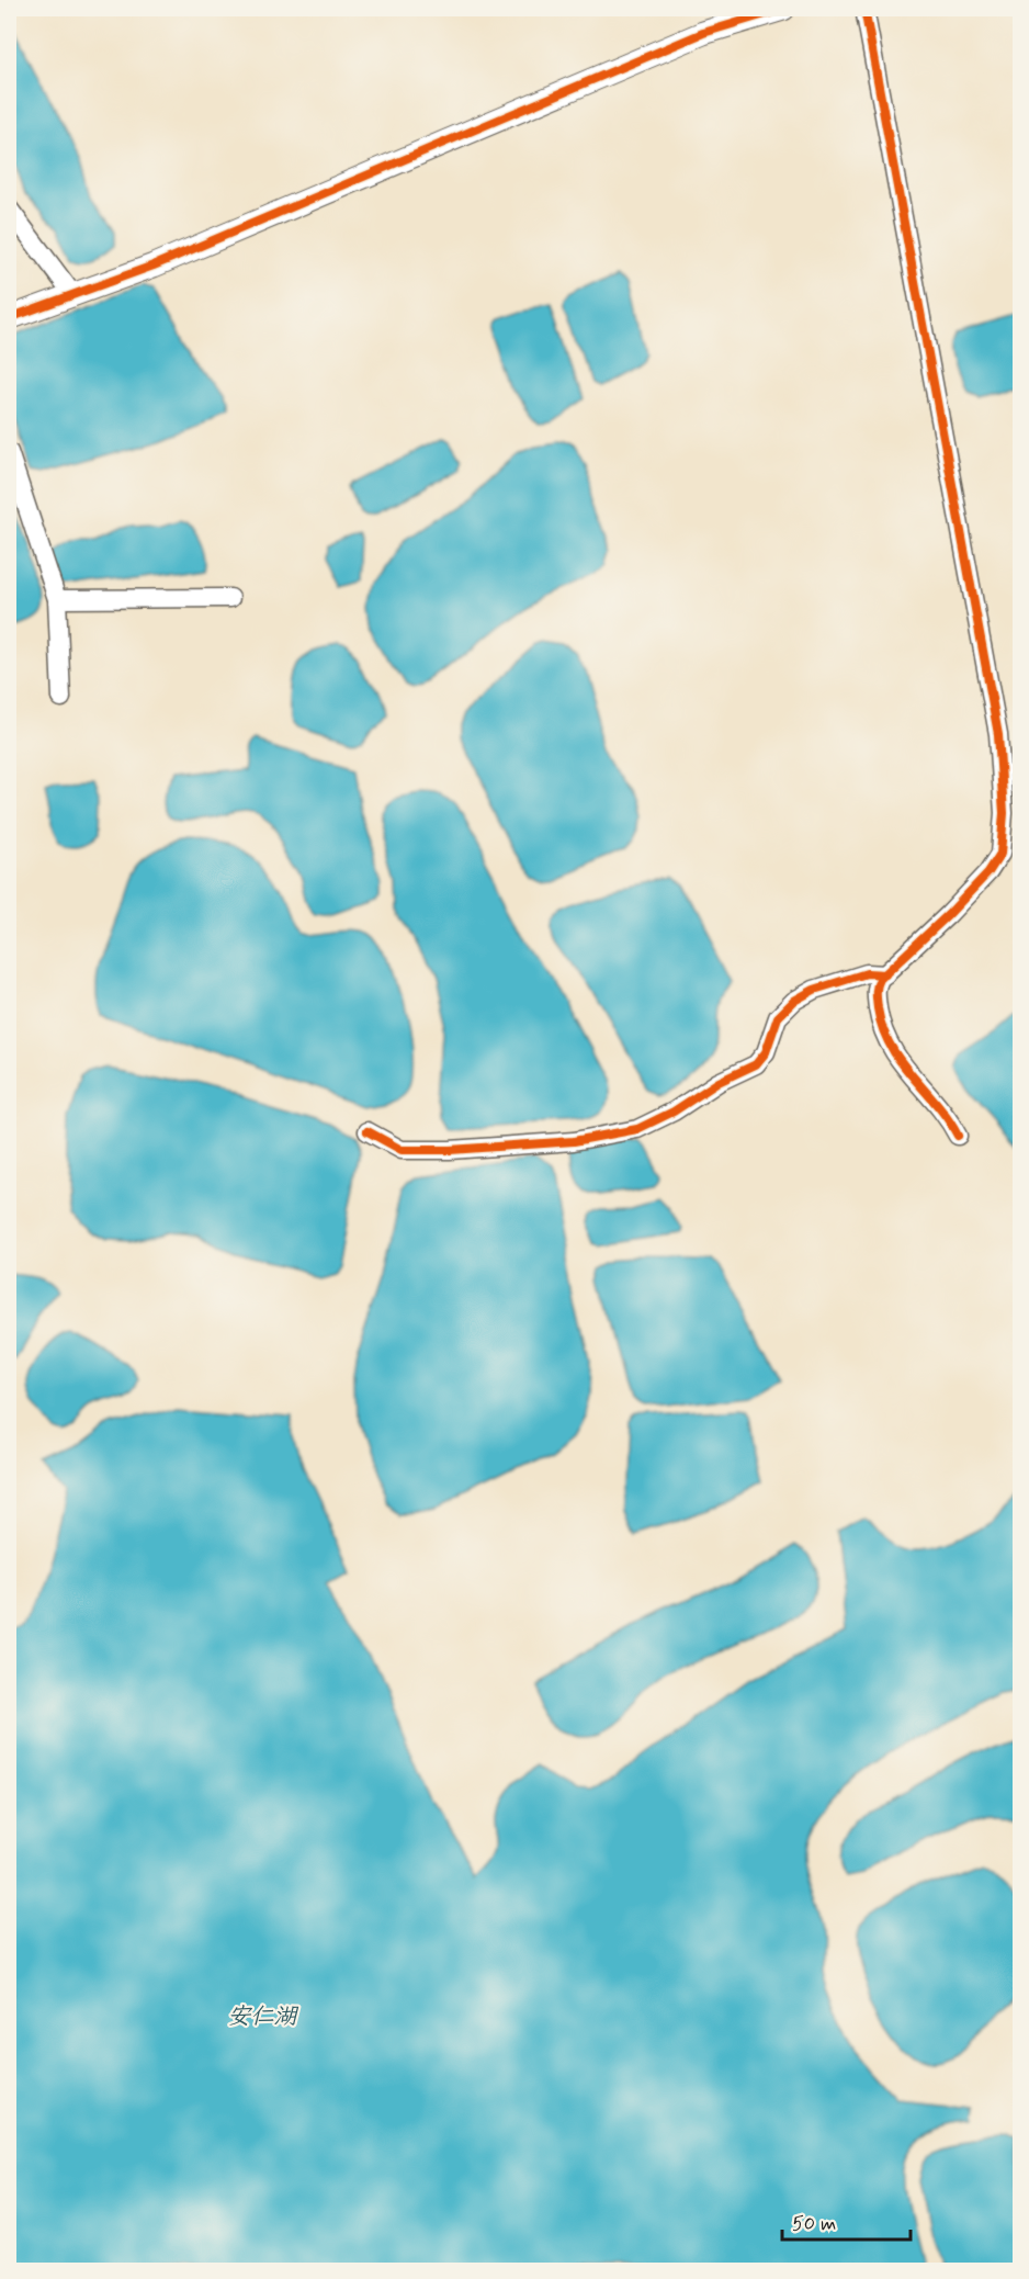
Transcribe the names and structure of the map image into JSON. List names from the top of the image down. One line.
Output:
{"water":["安仁湖"],"scale_bar":"50 m"}
